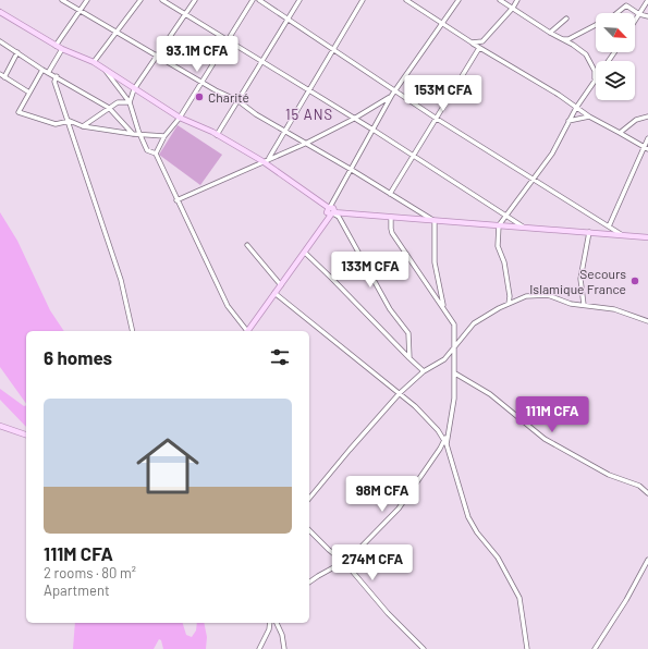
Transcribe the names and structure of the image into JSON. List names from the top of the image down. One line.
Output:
{"districts":["15 ANS"],"places":["Charité","Secours Islamique France"],"north":"bottom right","page":{"price":["93.1M CFA","153M CFA","133M CFA","111M CFA","98M CFA","274M CFA"],"heading":"6 homes","list":[{"name":"111M CFA","note":"2 rooms · 80 m² · Apartment"}]}}
